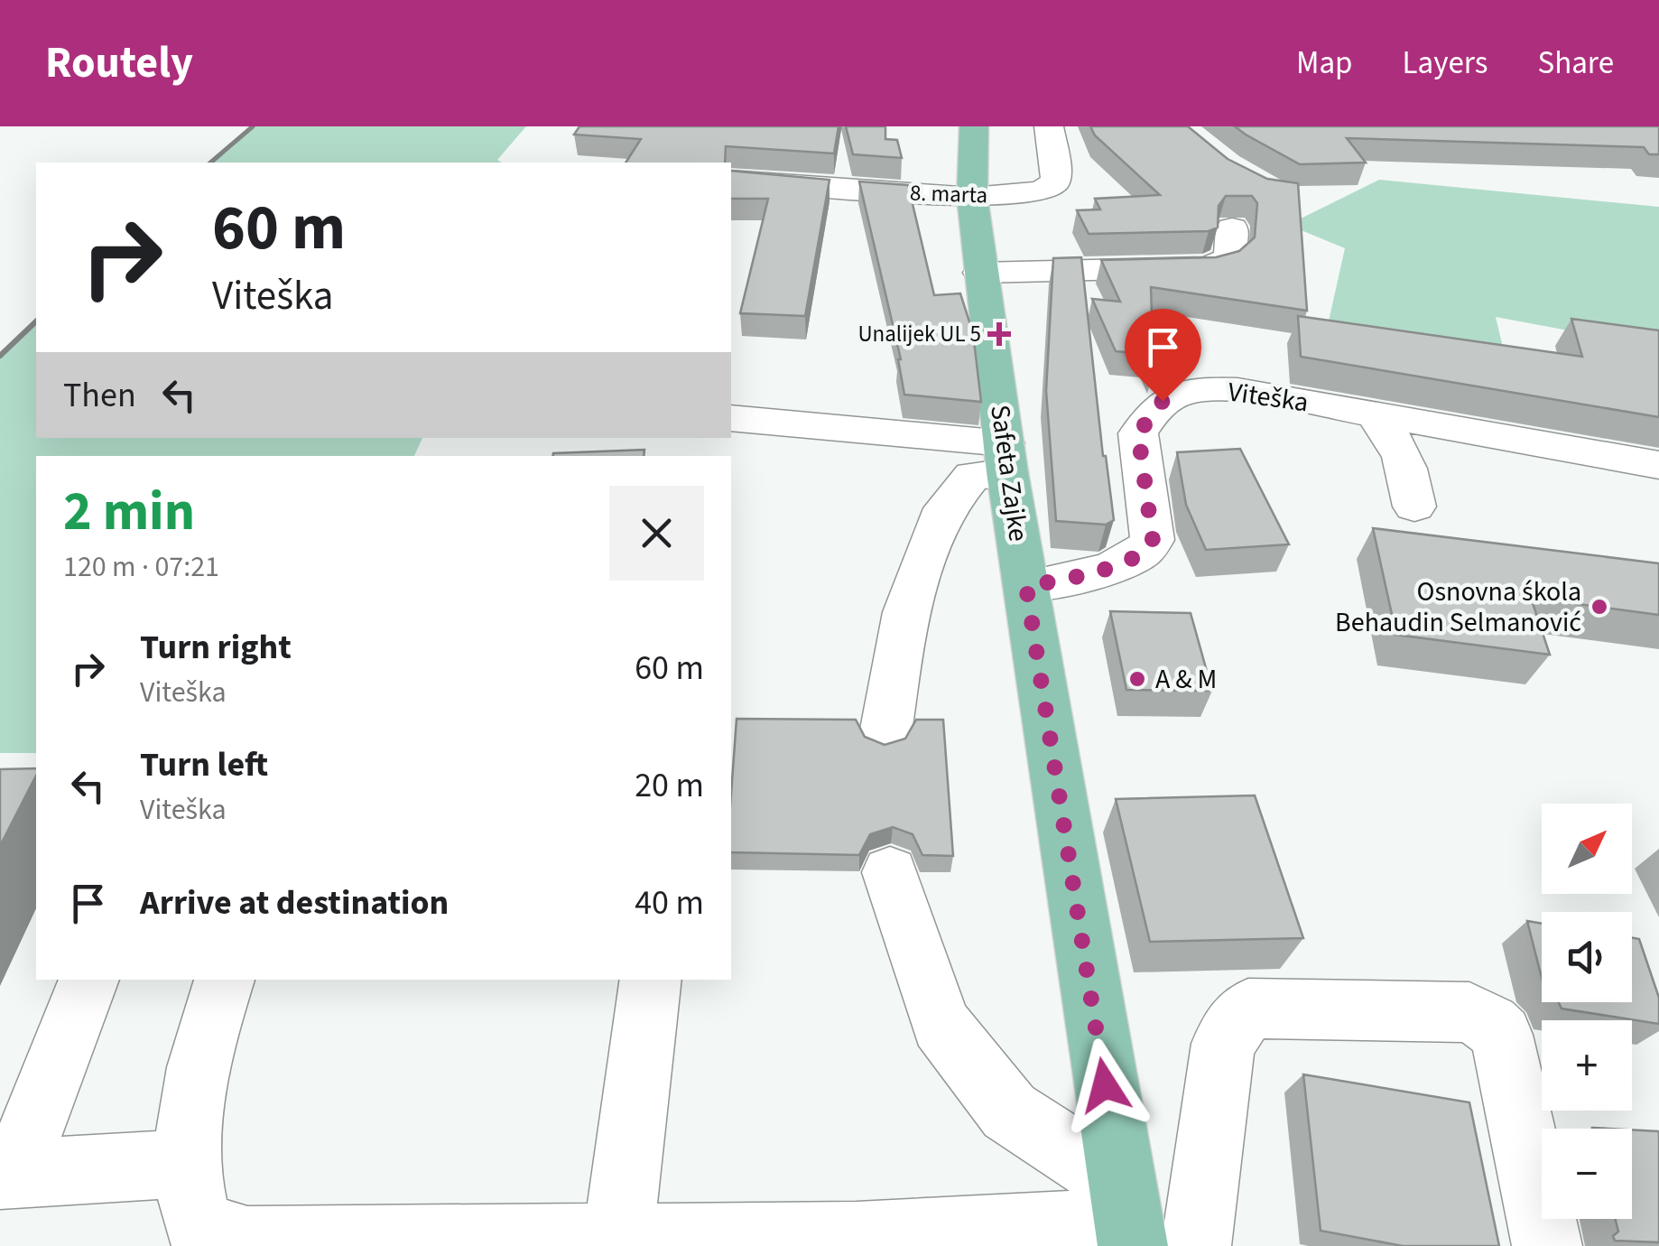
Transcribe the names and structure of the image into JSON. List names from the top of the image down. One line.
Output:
{"streets":{"main road":["Safeta Zajke"],"street":["8. marta","Viteška"]},"crossings":[["8. marta","Safeta Zajke"],["Viteška","Safeta Zajke"]],"places":{"health":["Unalijek UL 5"],"other":["Osnovna śkola Behaudin Selmanović","A & M"]},"north":"top right","page":{"header":"Routely","nav":["Map","Layers","Share"],"turn":["60 m","Viteška"],"then":"Then","heading":["2 min","120 m · 07:21"],"list":[{"name":"Turn right","note":"Viteška","value":"60 m"},{"name":"Turn left","note":"Viteška","value":"20 m"},{"name":"Arrive at destination","value":"40 m"}],"map_buttons":["+","−"]}}
